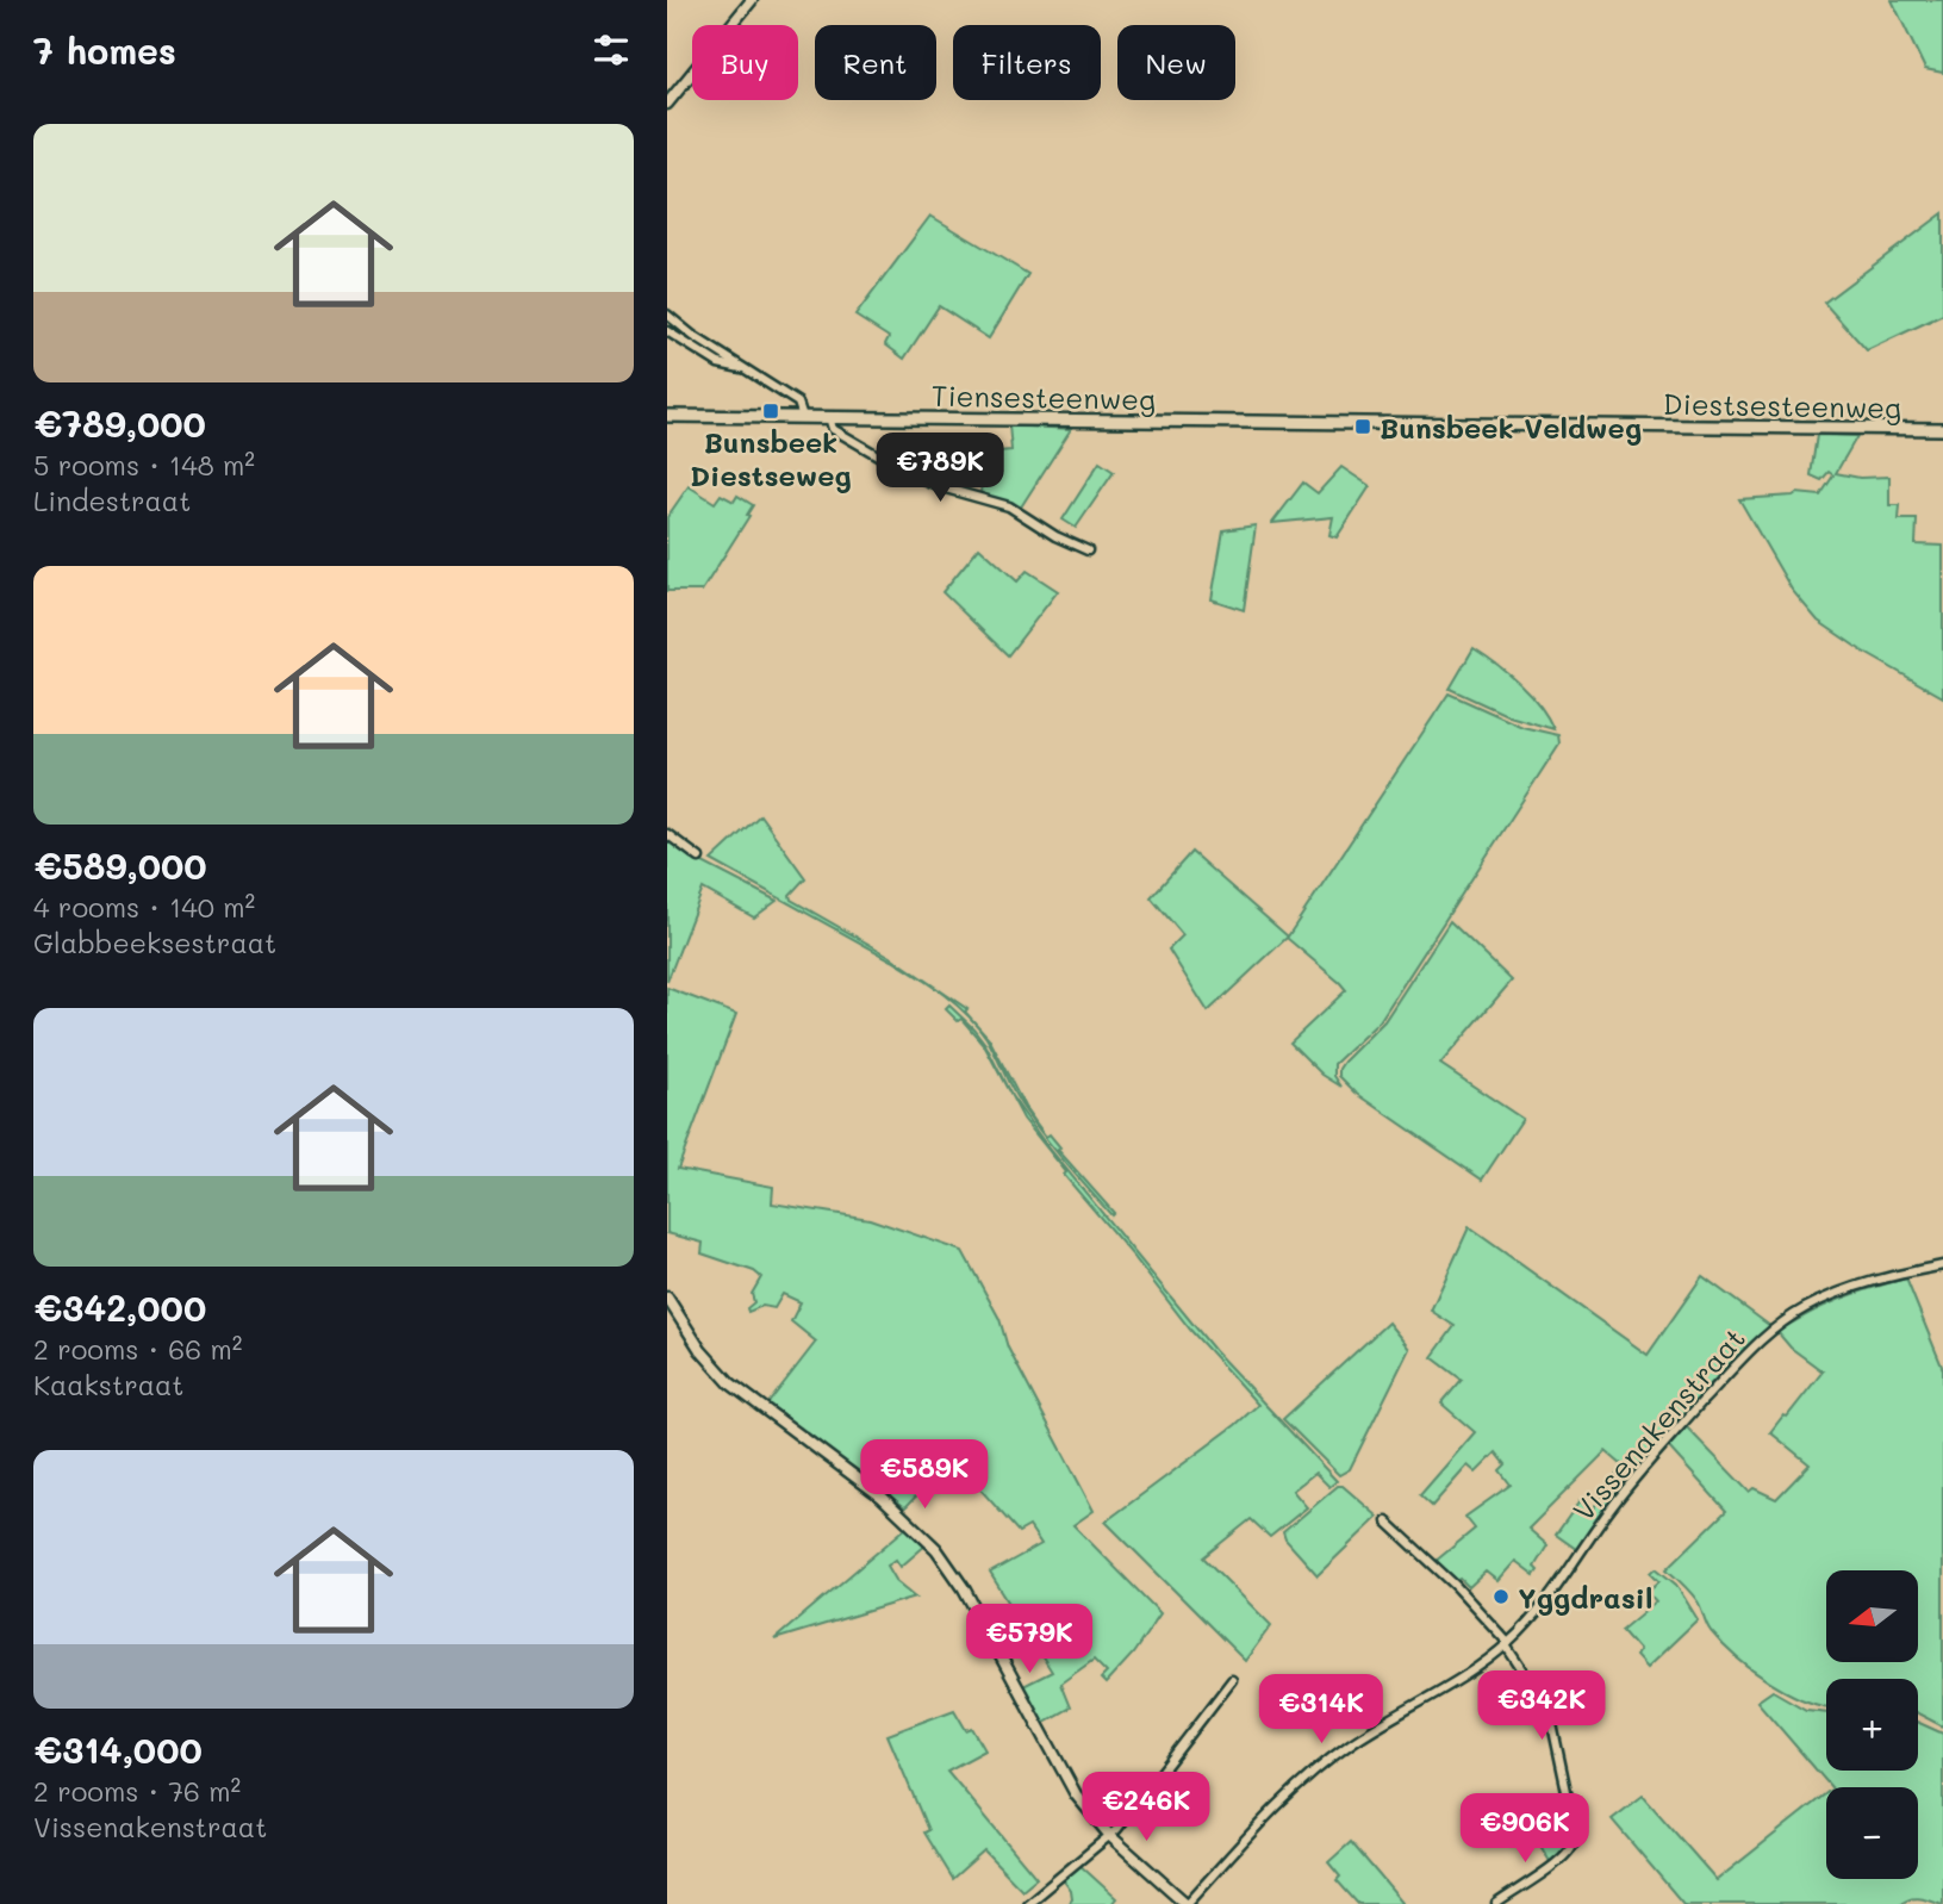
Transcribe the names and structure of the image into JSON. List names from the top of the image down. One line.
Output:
{"streets":{"main road":["Tiensesteenweg","Diestsesteenweg"],"street":["Vissenakenstraat"]},"crossings":[["Tiensesteenweg","Diestsesteenweg"]],"places":{"transit":["Bunsbeek Diestseweg","Bunsbeek Veldweg"],"other":["Yggdrasil"]},"north":"left","page":{"heading":"7 homes","chip":["Buy","Rent","Filters","New"],"list":[{"name":"€789,000","note":"5 rooms · 148 m² · Lindestraat"},{"name":"€589,000","note":"4 rooms · 140 m² · Glabbeeksestraat"},{"name":"€342,000","note":"2 rooms · 66 m² · Kaakstraat"},{"name":"€314,000","note":"2 rooms · 76 m² · Vissenakenstraat"}],"price":["€789K","€589K","€579K","€342K","€314K","€246K","€906K"],"map_buttons":["+","−"]}}
